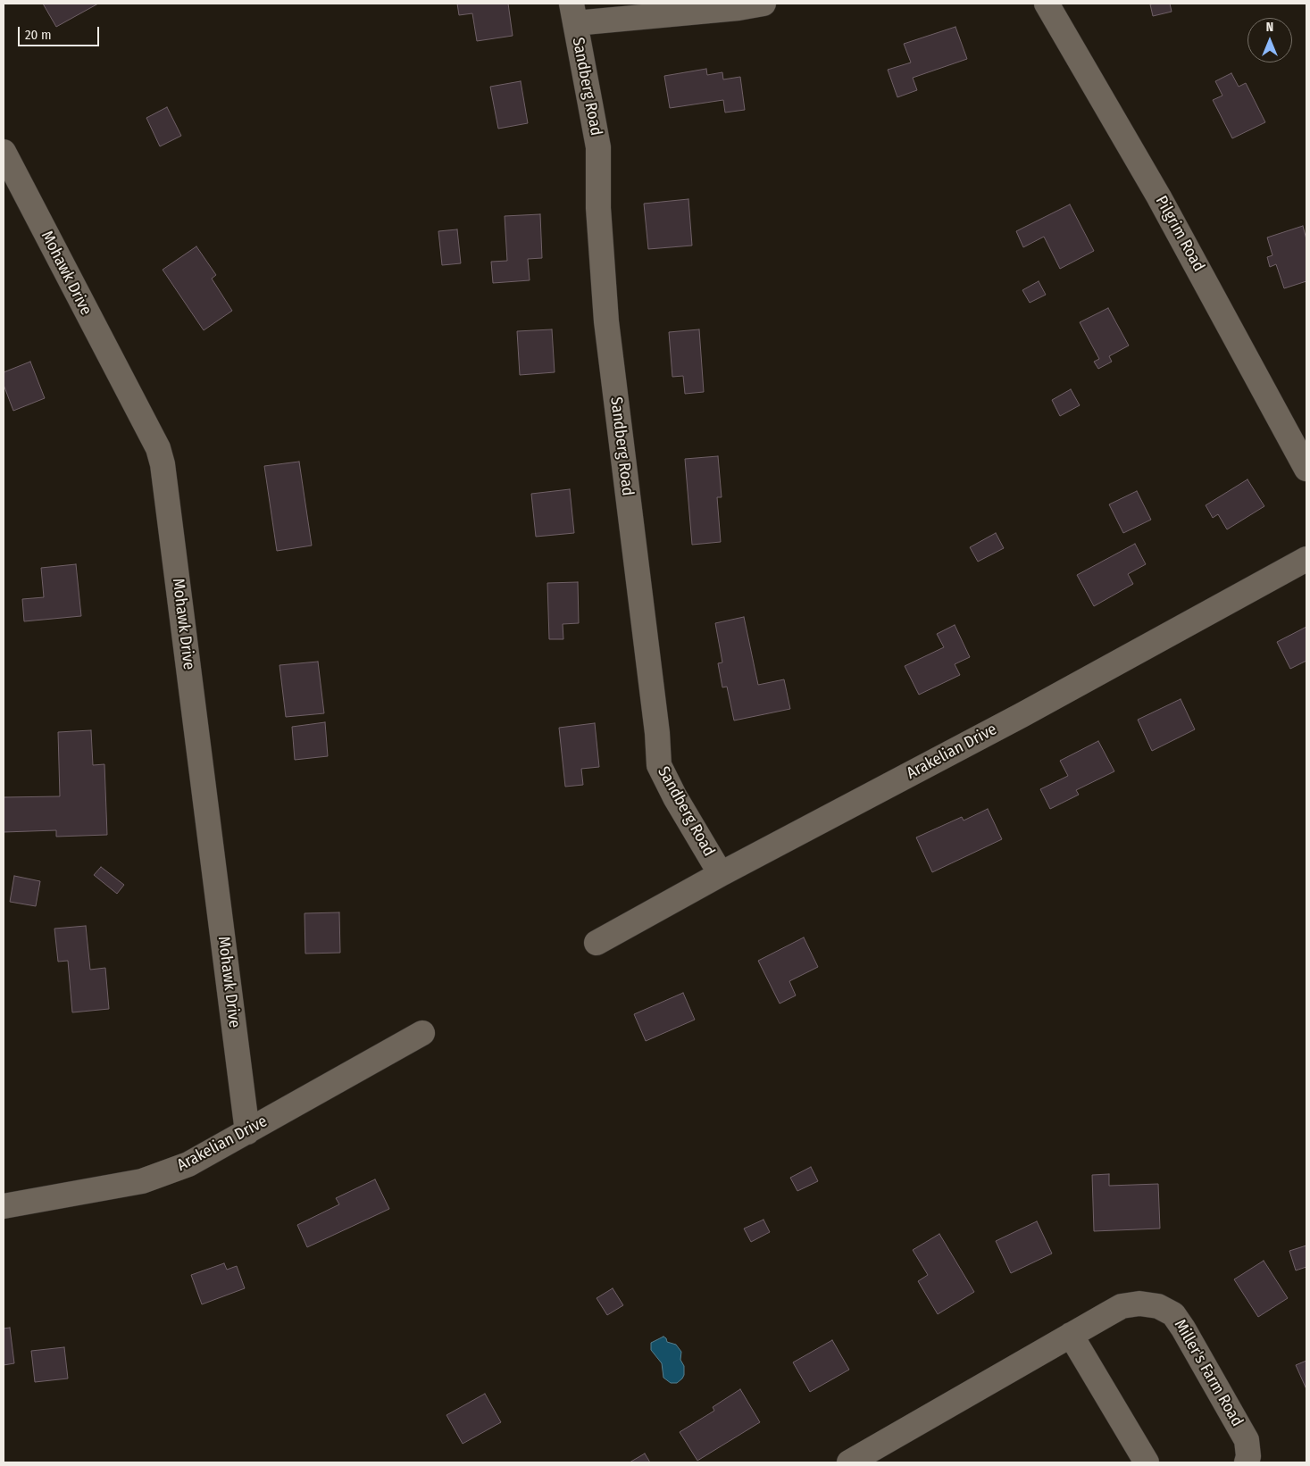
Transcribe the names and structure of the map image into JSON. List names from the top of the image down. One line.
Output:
{"streets":{"street":["Sandberg Road","Pilgrim Road","Mohawk Drive","Arakelian Drive","Miller's Farm Road"]},"crossings":[["Sandberg Road","Arakelian Drive"],["Mohawk Drive","Arakelian Drive"]],"scale_bar":"20 m","north":"top"}
